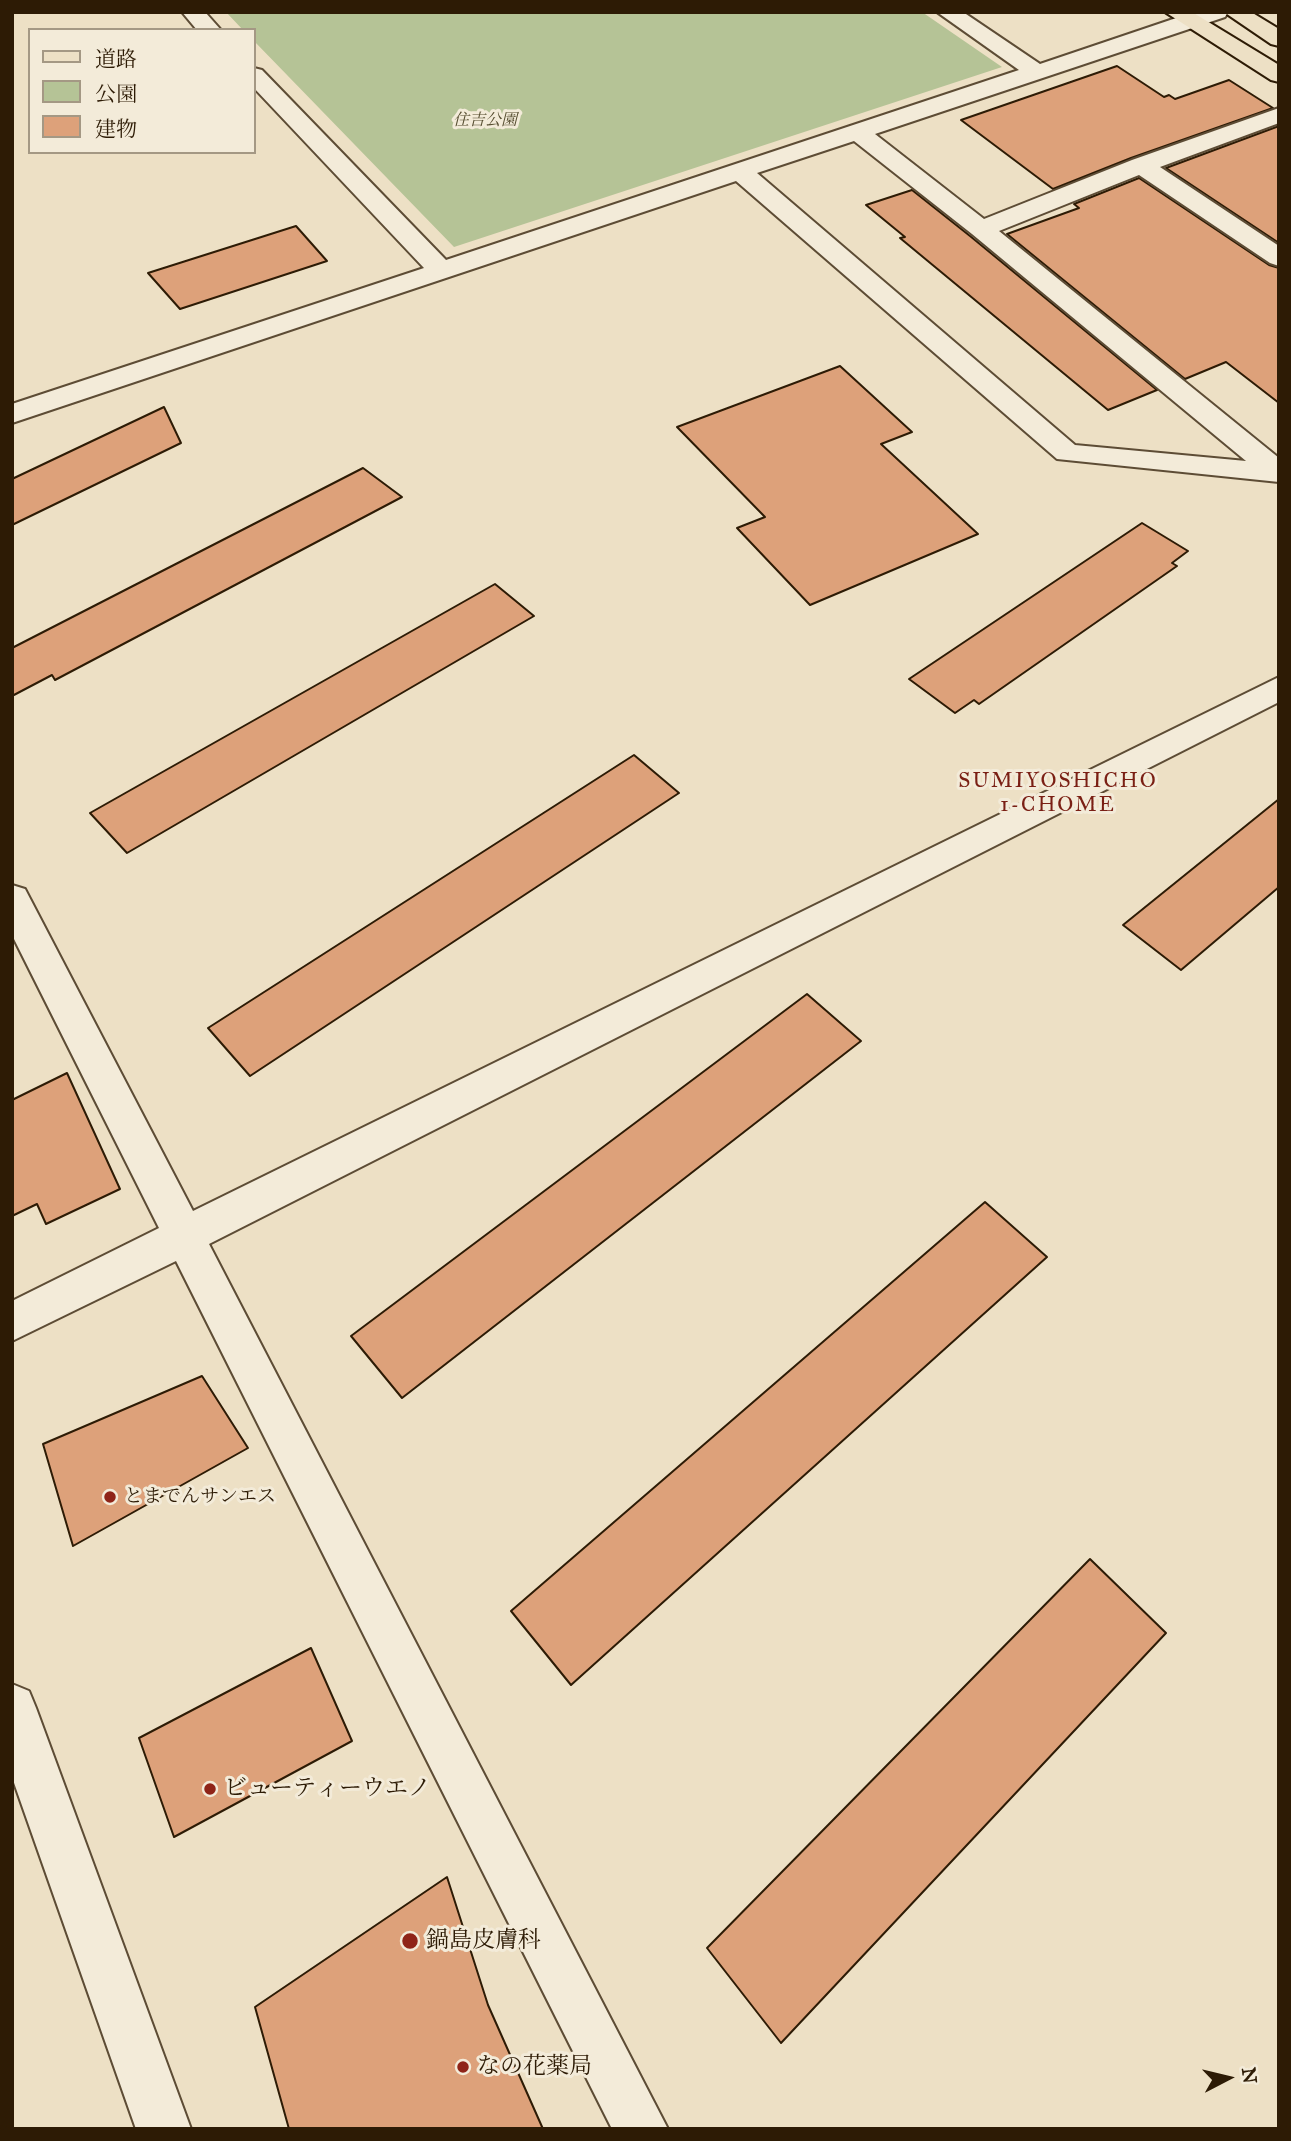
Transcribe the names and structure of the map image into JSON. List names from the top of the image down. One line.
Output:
{"districts":["SUMIYOSHICHO 1-CHOME"],"parks":["住吉公園"],"places":["とまでんサンエス","ビューティーウエノ","鍋島皮膚科","なの花薬局"],"legend":["道路","公園","建物"],"north":"right"}
